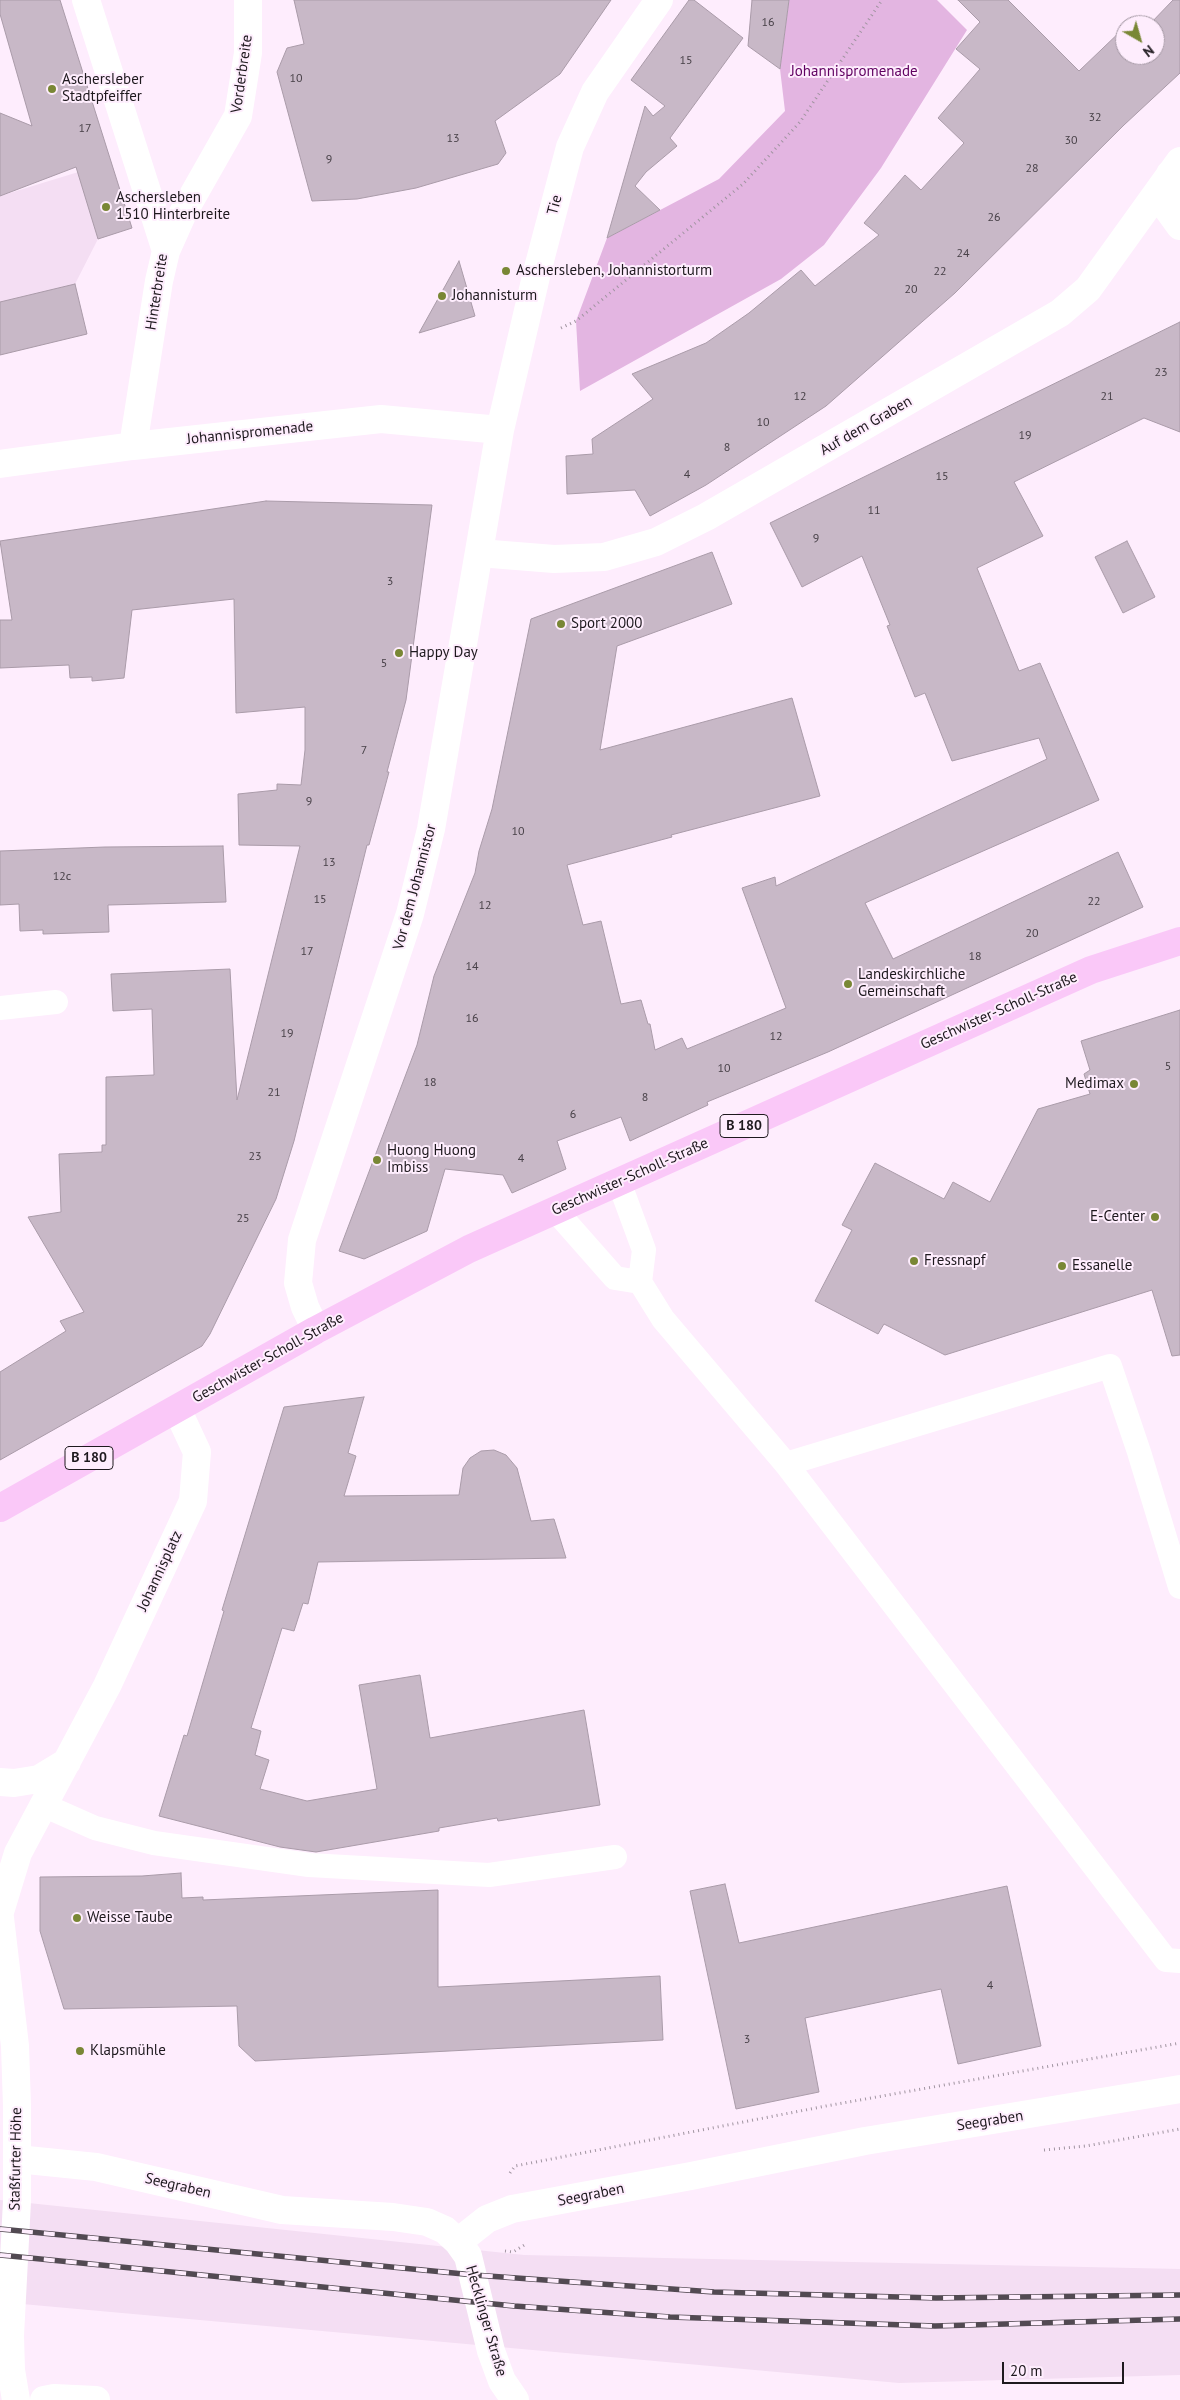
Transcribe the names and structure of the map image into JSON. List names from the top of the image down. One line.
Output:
{"streets":{"main road":["Geschwister-Scholl-Straße","B 180"],"street":["Vorderbreite","Tie","Hinterbreite","Auf dem Graben","Johannispromenade","Vor dem Johannistor","Johannisplatz","Seegraben","Staßfurter Höhe","Hecklinger Straße"]},"crossings":[["Vorderbreite","Hinterbreite"],["Tie","Johannispromenade"],["Tie","Vor dem Johannistor"],["Hinterbreite","Johannispromenade"],["Auf dem Graben","Vor dem Johannistor"],["Johannispromenade","Vor dem Johannistor"],["Vor dem Johannistor","Geschwister-Scholl-Straße"],["Geschwister-Scholl-Straße","B 180"],["Geschwister-Scholl-Straße","Johannisplatz"],["B 180","Johannisplatz"],["Seegraben","Staßfurter Höhe"],["Seegraben","Hecklinger Straße"]],"parks":["Johannispromenade"],"places":["Aschersleber Stadtpfeiffer","Aschersleben 1510 Hinterbreite","Aschersleben, Johannistorturm","Johannisturm","Sport 2000","Happy Day","Landeskirchliche Gemeinschaft","Medimax","Huong Huong Imbiss","E-Center","Fressnapf","Essanelle","Weisse Taube","Klapsmühle"],"house_numbers":["16","15","10","32","17","13","30","9","28","26","24","22","20","23","12","21","10","19","8","4","15","11","9","3","5","7","9","10","13","12c","15","22","12","20","17","18","14","16","19","12","5","10","18","21","8","6","23","4","25","4","3"],"scale_bar":"20 m","north":"bottom right"}
